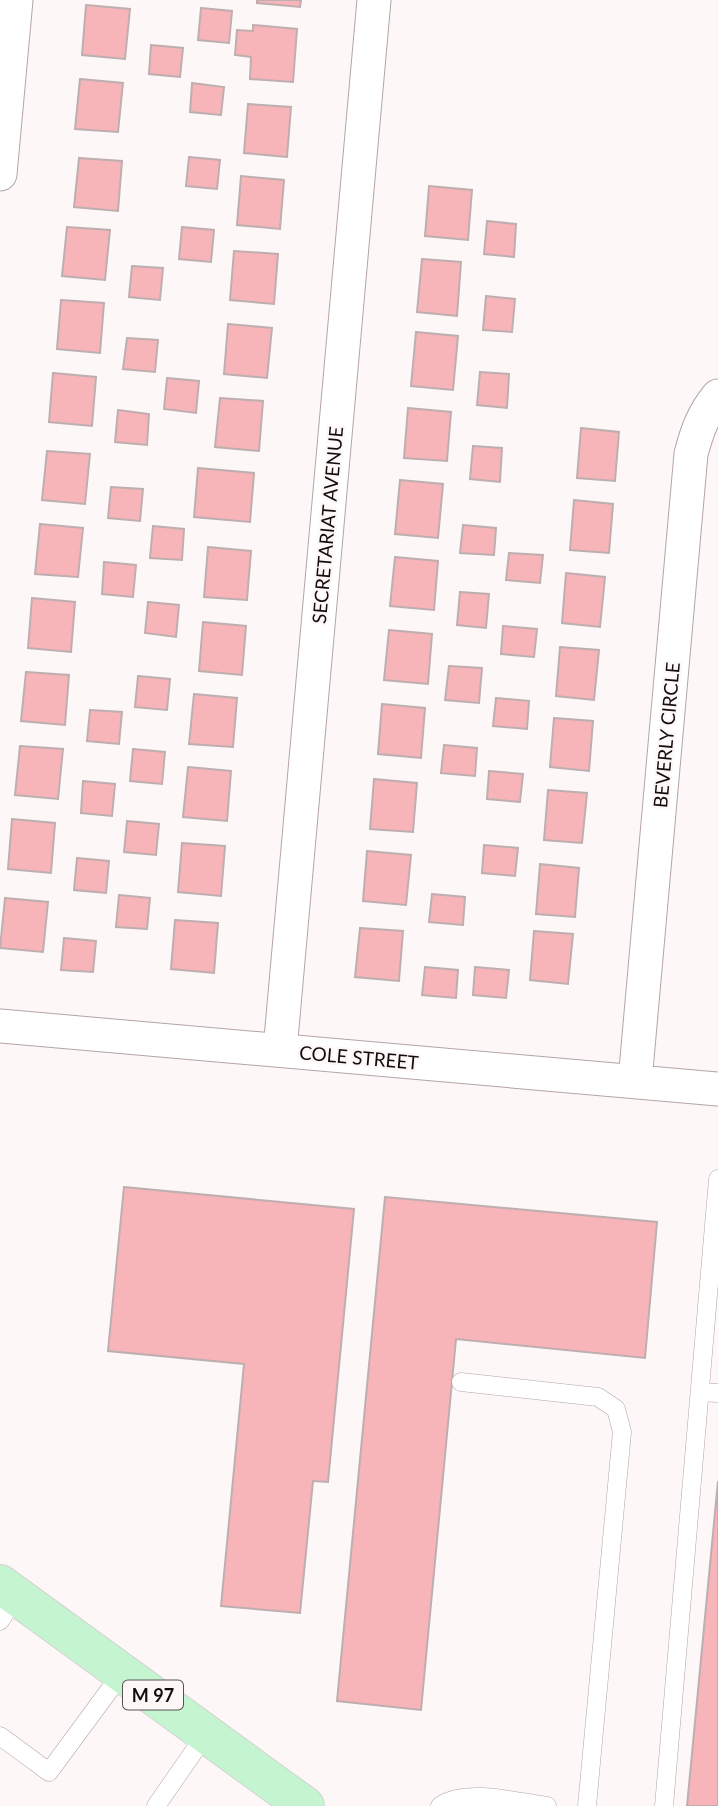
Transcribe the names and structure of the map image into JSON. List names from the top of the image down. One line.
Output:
{"streets":{"main road":["M 97"],"street":["SECRETARIAT AVENUE","BEVERLY CIRCLE","COLE STREET"]},"crossings":[["SECRETARIAT AVENUE","COLE STREET"],["BEVERLY CIRCLE","COLE STREET"]]}
